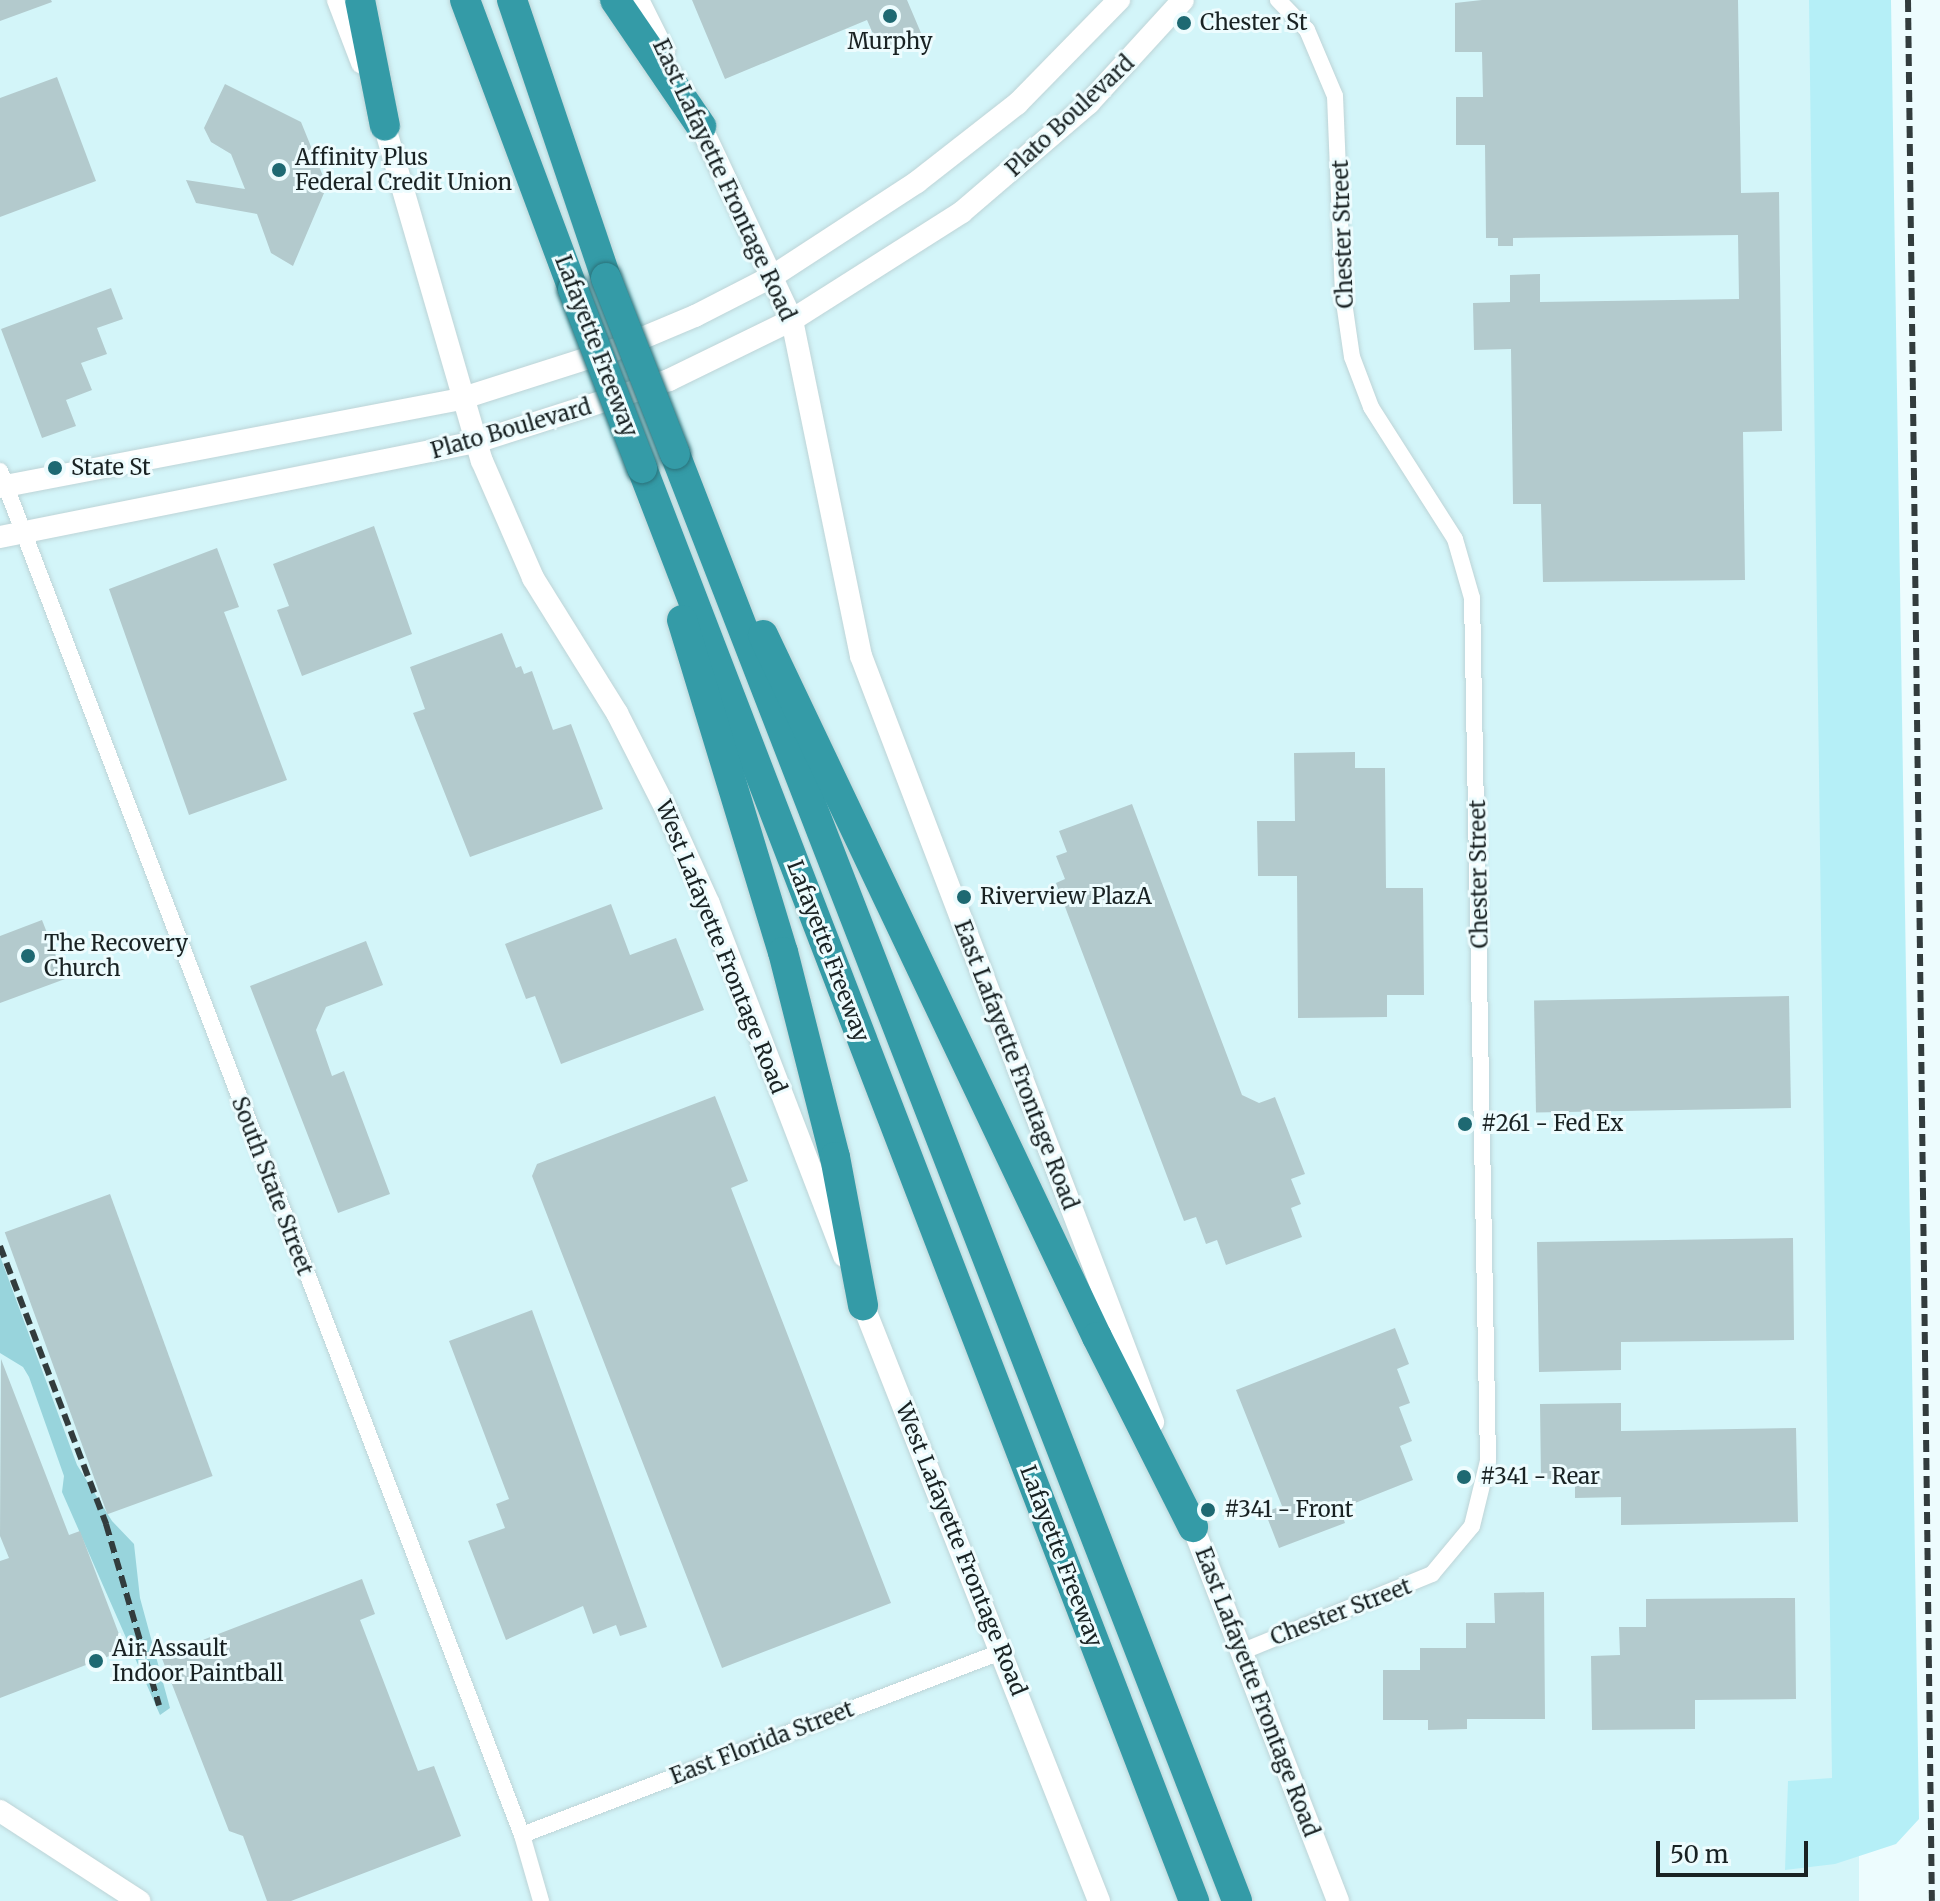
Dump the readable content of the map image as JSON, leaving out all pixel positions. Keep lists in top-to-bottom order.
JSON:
{
  "streets": {
    "highway": ["Lafayette Freeway"],
    "main road": ["Plato Boulevard", "East Lafayette Frontage Road", "West Lafayette Frontage Road"],
    "street": ["Chester Street", "South State Street", "East Florida Street"]
  },
  "crossings": [
    ["Plato Boulevard", "East Lafayette Frontage Road"],
    ["Plato Boulevard", "West Lafayette Frontage Road"],
    ["Plato Boulevard", "South State Street"],
    ["East Lafayette Frontage Road", "Chester Street"],
    ["West Lafayette Frontage Road", "East Florida Street"],
    ["South State Street", "East Florida Street"]
  ],
  "places": [
    "Murphy",
    "Chester St",
    "Affinity Plus Federal Credit Union",
    "State St",
    "Riverview PlazA",
    "The Recovery Church",
    "#261 - Fed Ex",
    "#341 - Rear",
    "#341 - Front",
    "Air Assault Indoor Paintball"
  ],
  "scale_bar": "50 m"
}
